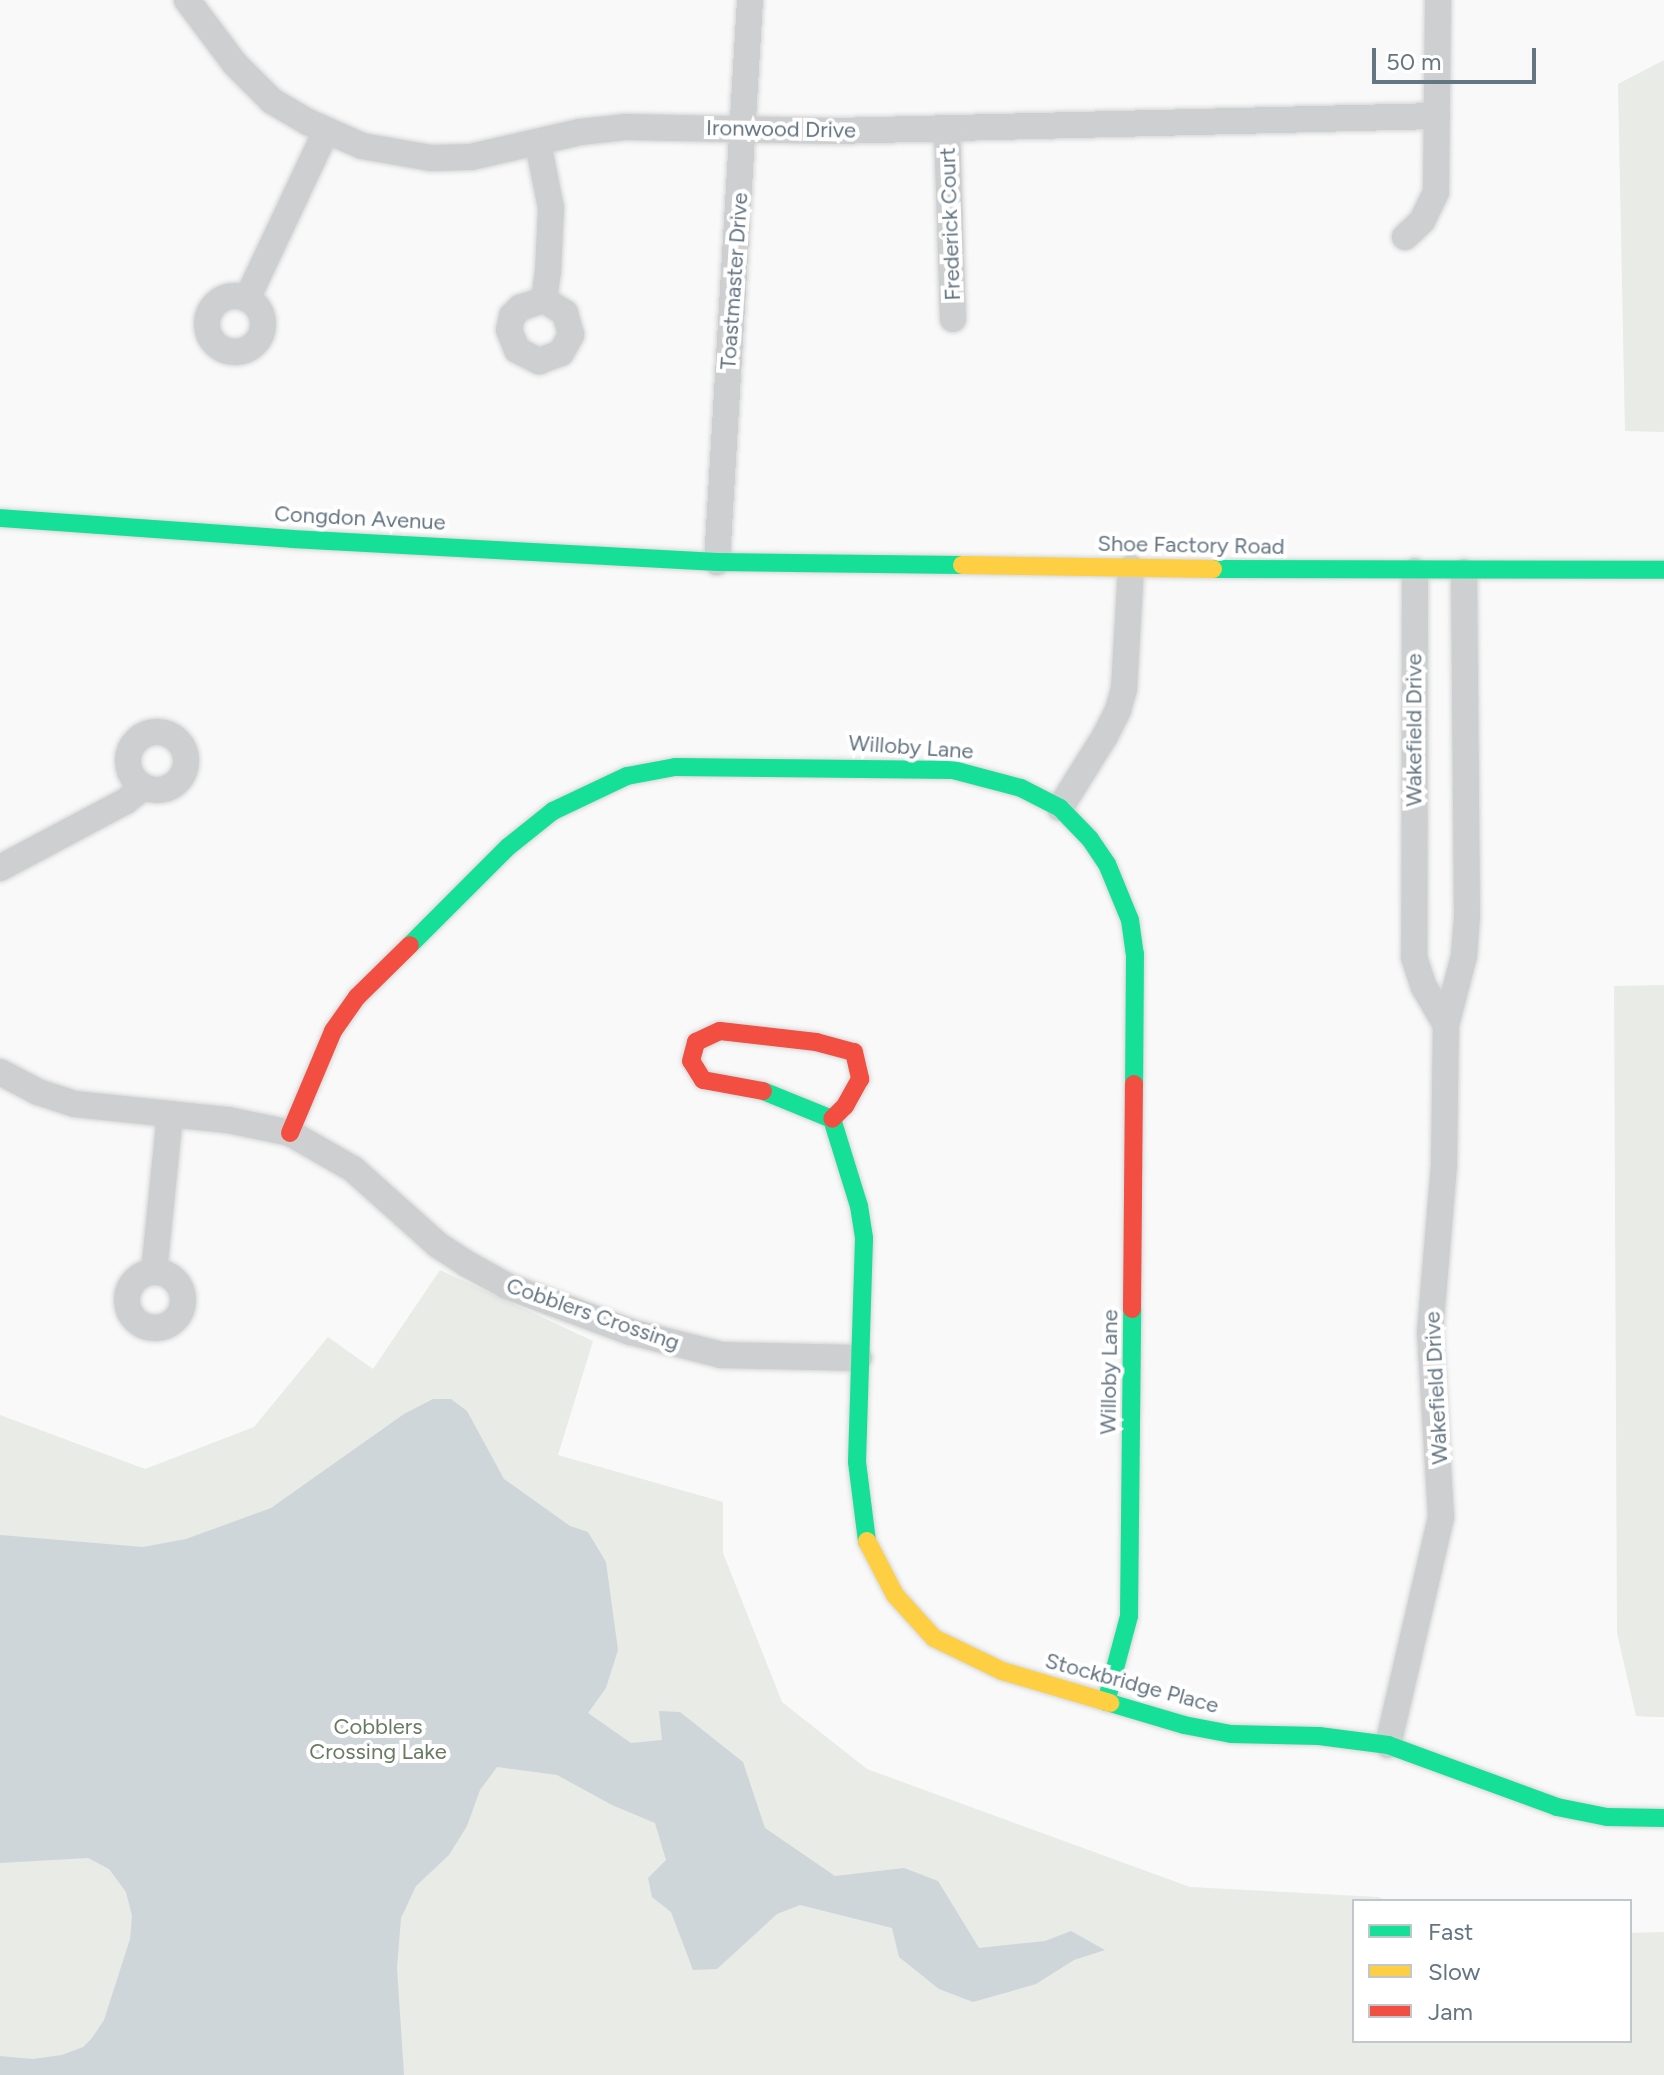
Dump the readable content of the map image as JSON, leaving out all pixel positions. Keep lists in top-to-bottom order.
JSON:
{
  "streets": {
    "street": [
      "Ironwood Drive",
      "Frederick Court",
      "Toastmaster Drive",
      "Congdon Avenue",
      "Shoe Factory Road",
      "Wakefield Drive",
      "Willoby Lane",
      "Cobblers Crossing",
      "Stockbridge Place"
    ]
  },
  "crossings": [
    ["Ironwood Drive", "Frederick Court"],
    ["Ironwood Drive", "Toastmaster Drive"],
    ["Toastmaster Drive", "Congdon Avenue"],
    ["Toastmaster Drive", "Shoe Factory Road"],
    ["Congdon Avenue", "Shoe Factory Road"],
    ["Shoe Factory Road", "Wakefield Drive"],
    ["Wakefield Drive", "Stockbridge Place"],
    ["Willoby Lane", "Cobblers Crossing"],
    ["Willoby Lane", "Stockbridge Place"],
    ["Cobblers Crossing", "Stockbridge Place"]
  ],
  "parks": ["Cobblers Crossing Lake"],
  "legend": ["Fast", "Slow", "Jam"],
  "scale_bar": "50 m"
}
